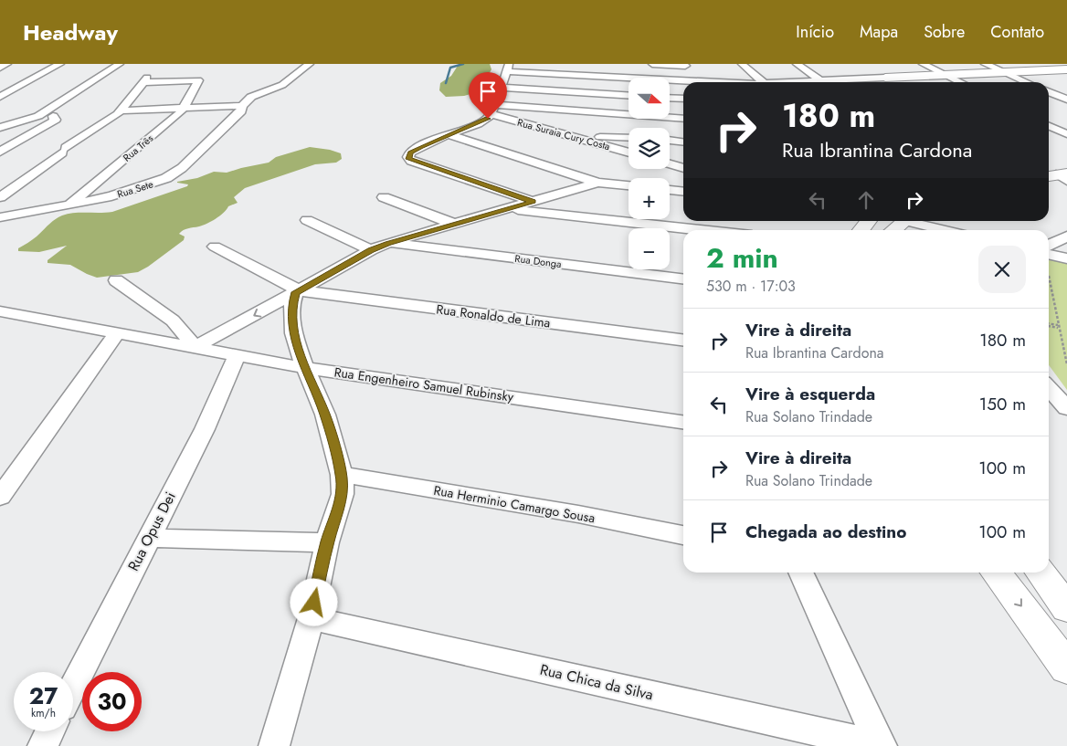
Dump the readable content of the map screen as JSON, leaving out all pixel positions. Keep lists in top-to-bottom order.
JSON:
{
  "streets": {
    "street": [
      "Rua Suraia Cury Costa",
      "Rua Três",
      "Rua Sete",
      "Rua Donga",
      "Rua Ronaldo de Lima",
      "Rua Engenheiro Samuel Rubinsky",
      "Rua Herminio Camargo Sousa",
      "Rua Opus Dei",
      "Rua Chica da Silva"
    ]
  },
  "crossings": [
    ["Rua Três", "Rua Sete"],
    ["Rua Engenheiro Samuel Rubinsky", "Rua Opus Dei"]
  ],
  "north": "right",
  "page": {
    "header": "Headway",
    "nav": [
      "Início",
      "Mapa",
      "Sobre",
      "Contato"
    ],
    "map_buttons": ["+", "−"],
    "turn": ["180 m", "Rua Ibrantina Cardona"],
    "heading": ["2 min", "530 m · 17:03"],
    "list": [
      {
        "name": "Vire à direita",
        "note": "Rua Ibrantina Cardona",
        "value": "180 m"
      },
      {
        "name": "Vire à esquerda",
        "note": "Rua Solano Trindade",
        "value": "150 m"
      },
      {
        "name": "Vire à direita",
        "note": "Rua Solano Trindade",
        "value": "100 m"
      },
      {
        "name": "Chegada ao destino",
        "value": "100 m"
      }
    ],
    "speed": "27 km/h",
    "limit": "30"
  }
}
